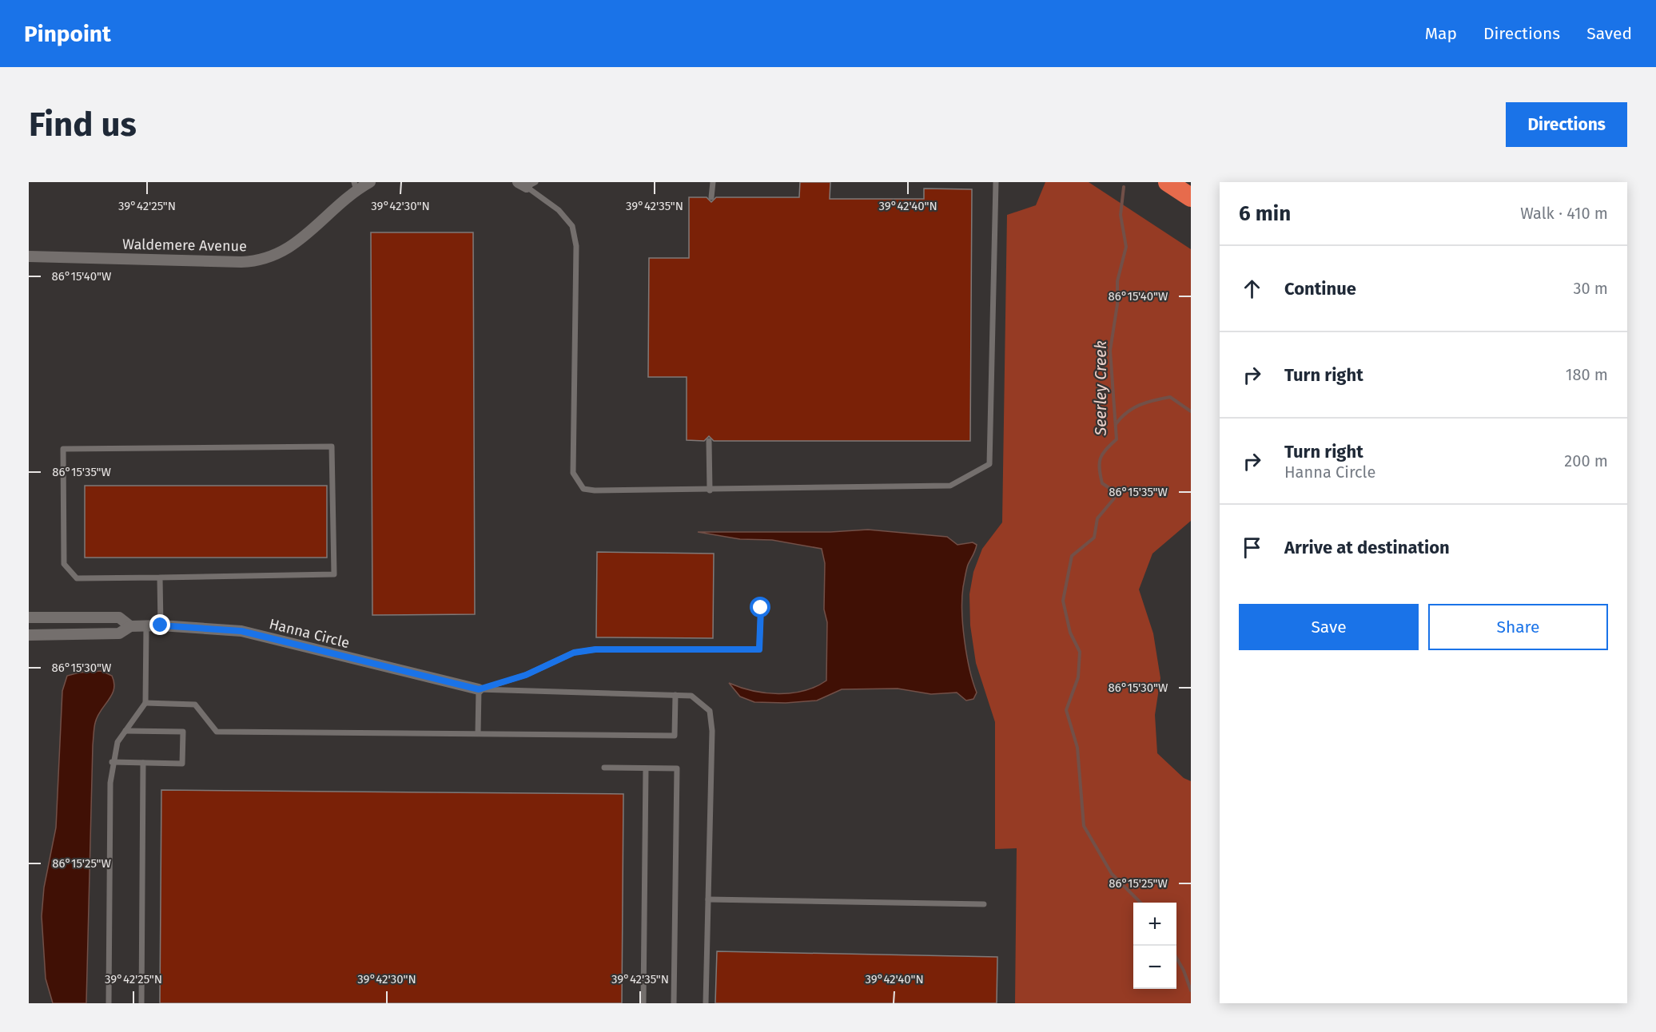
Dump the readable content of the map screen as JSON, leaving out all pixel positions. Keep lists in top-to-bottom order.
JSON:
{
  "streets": {
    "street": ["Waldemere Avenue", "Hanna Circle"]
  },
  "water": ["Seerley Creek"],
  "page": {
    "header": "Pinpoint",
    "nav": ["Map", "Directions", "Saved"],
    "buttons": [
      "Directions",
      ["Save", "Share"]
    ],
    "title": "Find us",
    "heading": ["6 min", "Walk · 410 m"],
    "list": [
      ["Continue", "30 m"],
      ["Turn right", "180 m"],
      ["Turn right", "Hanna Circle", "200 m"],
      "Arrive at destination"
    ],
    "map_buttons": ["+", "−"]
  },
  "coordinates": [
    "39°42'25\"N",
    "39°42'30\"N",
    "39°42'35\"N",
    "39°42'40\"N",
    "86°15'40\"W",
    "86°15'35\"W",
    "86°15'30\"W",
    "86°15'25\"W"
  ]
}
